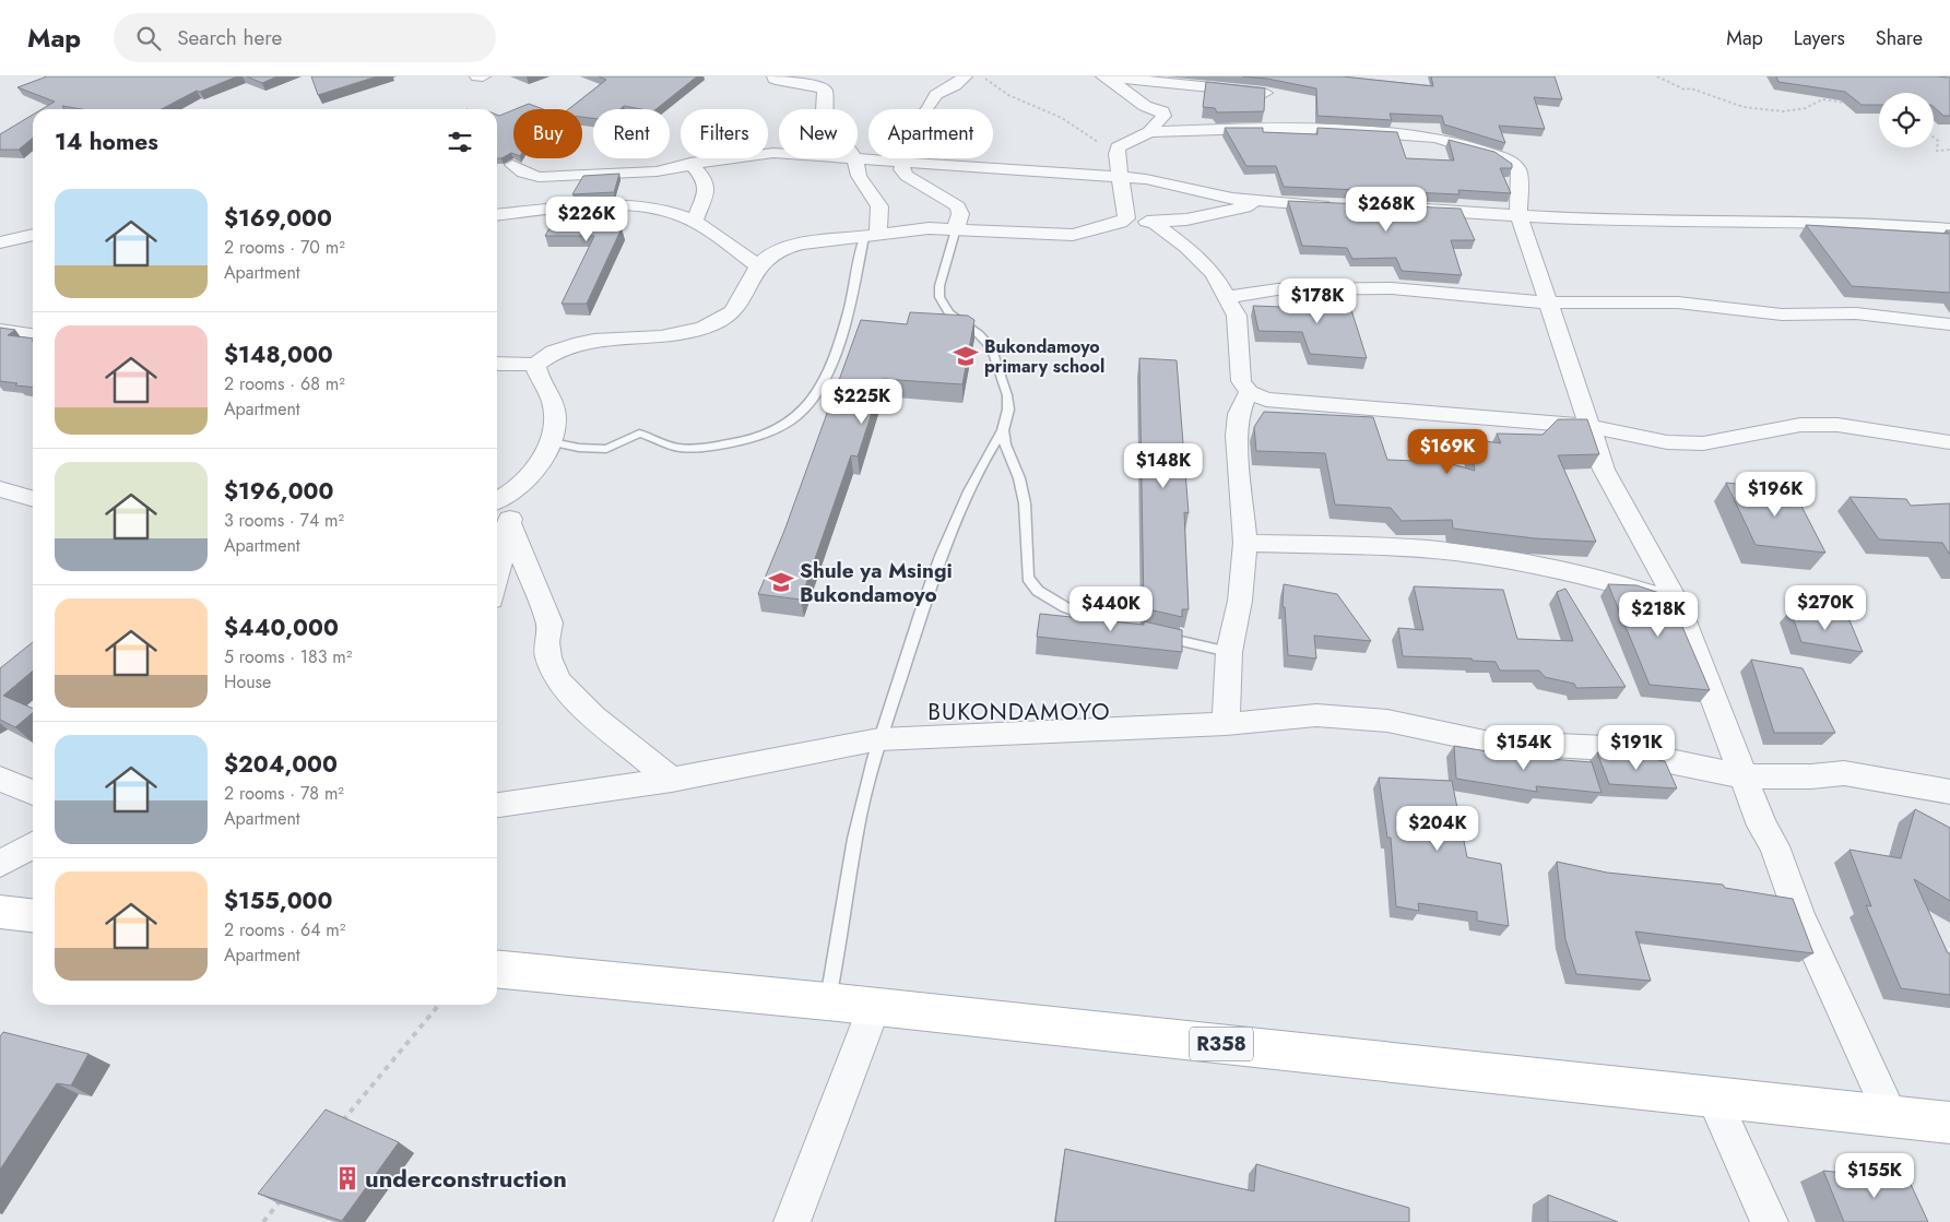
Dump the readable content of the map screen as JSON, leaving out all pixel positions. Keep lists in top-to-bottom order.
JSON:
{
  "streets": {
    "main road": ["R358"]
  },
  "districts": ["BUKONDAMOYO"],
  "places": {
    "school or university": ["Bukondamoyo primary school", "Shule ya Msingi Bukondamoyo"],
    "building": ["underconstruction"]
  },
  "page": {
    "header": "Map",
    "search": "Search here",
    "nav": ["Map", "Layers", "Share"],
    "chip": [
      "Buy",
      "Rent",
      "Filters",
      "New",
      "Apartment"
    ],
    "heading": "14 homes",
    "list": [
      {
        "name": "$169,000",
        "note": "2 rooms · 70 m² · Apartment"
      },
      {
        "name": "$148,000",
        "note": "2 rooms · 68 m² · Apartment"
      },
      {
        "name": "$196,000",
        "note": "3 rooms · 74 m² · Apartment"
      },
      {
        "name": "$440,000",
        "note": "5 rooms · 183 m² · House"
      },
      {
        "name": "$204,000",
        "note": "2 rooms · 78 m² · Apartment"
      },
      {
        "name": "$155,000",
        "note": "2 rooms · 64 m² · Apartment"
      }
    ],
    "price": [
      "$268K",
      "$226K",
      "$178K",
      "$225K",
      "$169K",
      "$148K",
      "$196K",
      "$270K",
      "$440K",
      "$218K",
      "$154K",
      "$191K",
      "$204K",
      "$155K"
    ]
  }
}
